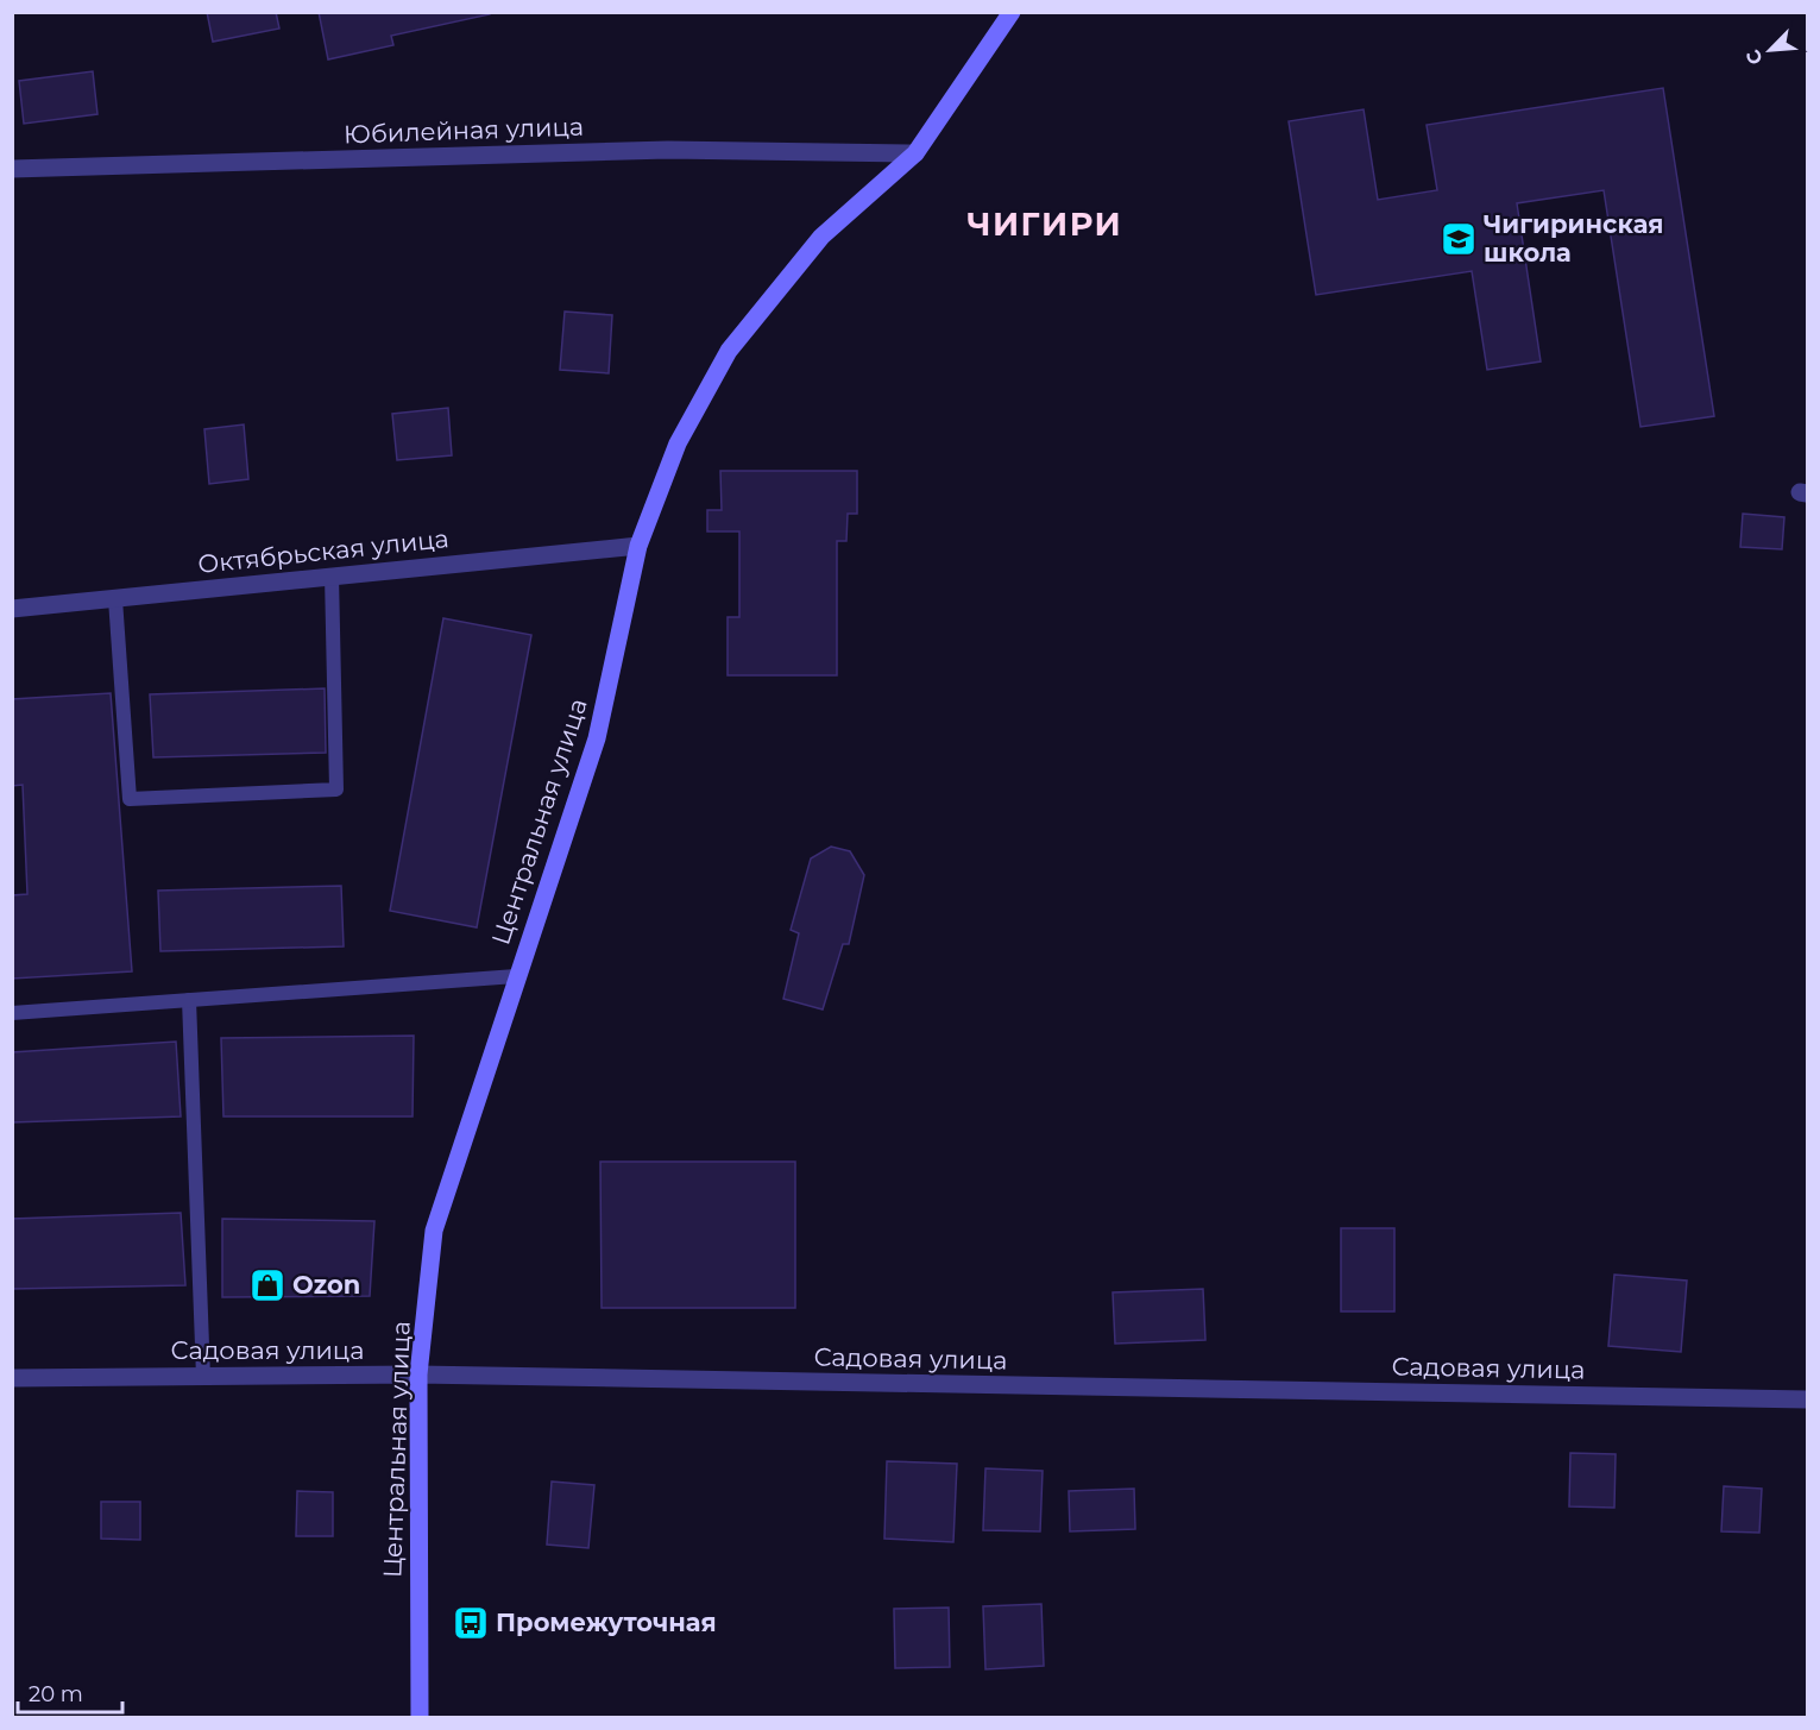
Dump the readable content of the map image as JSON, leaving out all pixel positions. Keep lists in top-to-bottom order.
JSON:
{
  "streets": {
    "street": [
      "Юбилейная улица",
      "Октябрьская улица",
      "Центральная улица",
      "Садовая улица"
    ]
  },
  "crossings": [
    ["Юбилейная улица", "Центральная улица"],
    ["Октябрьская улица", "Центральная улица"],
    ["Центральная улица", "Садовая улица"]
  ],
  "districts": ["ЧИГИРИ"],
  "places": {
    "school or university": ["Чигиринская школа"],
    "shop": ["Ozon"],
    "bus stop": ["Промежуточная"]
  },
  "scale_bar": "20 m",
  "north": "bottom left"
}
